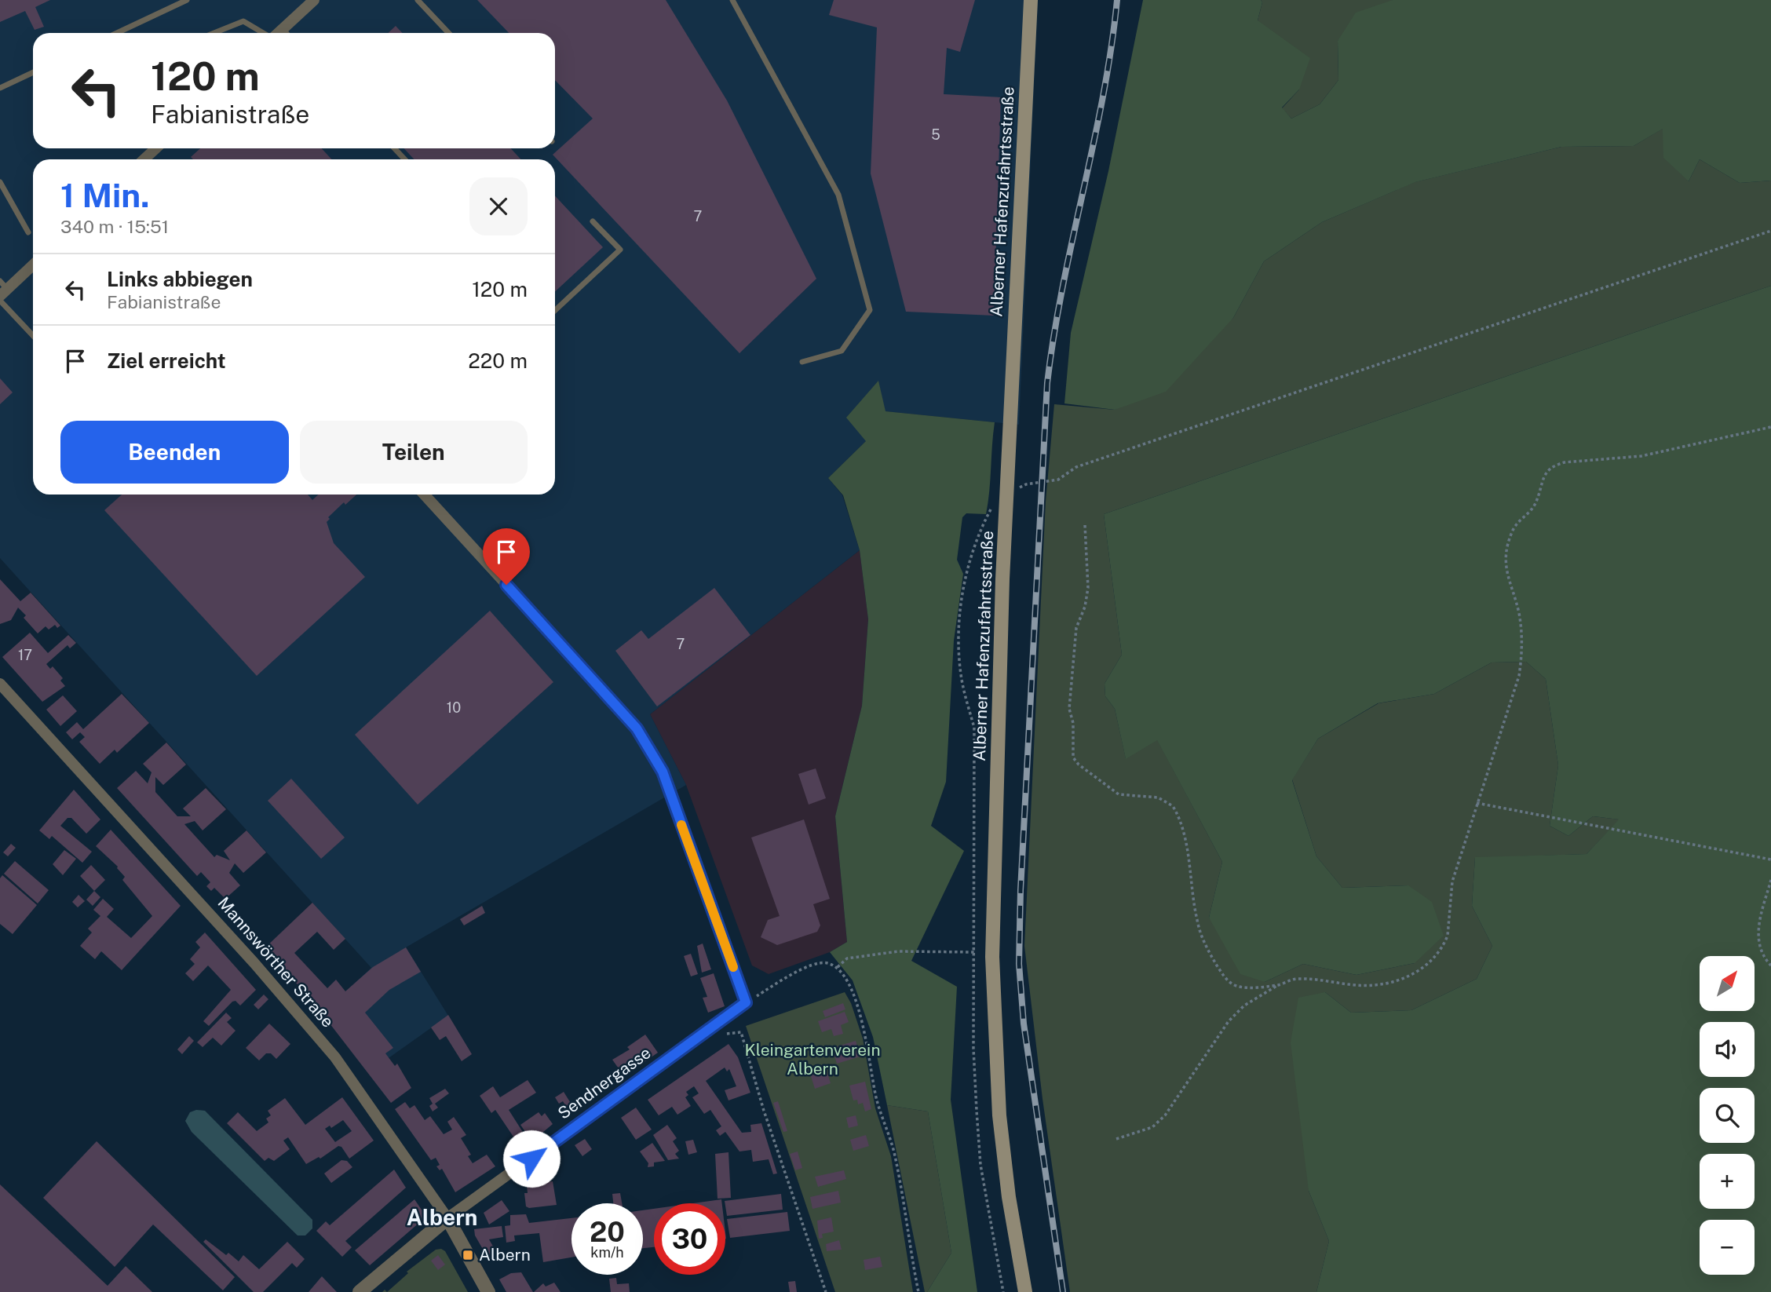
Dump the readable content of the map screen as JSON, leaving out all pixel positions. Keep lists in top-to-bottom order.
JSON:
{
  "streets": {
    "main road": ["Alberner Hafenzufahrtsstraße"],
    "street": ["Mannswörther Straße", "Sendnergasse"]
  },
  "crossings": [
    ["Mannswörther Straße", "Sendnergasse"]
  ],
  "districts": ["Albern"],
  "parks": ["Kleingartenverein Albern"],
  "places": {
    "transit": ["Albern"]
  },
  "house_numbers": [
    "5",
    "7",
    "7",
    "17",
    "10"
  ],
  "north": "top right",
  "page": {
    "turn": ["120 m", "Fabianistraße"],
    "heading": ["1 Min.", "340 m · 15:51"],
    "list": [
      {
        "name": "Links abbiegen",
        "note": "Fabianistraße",
        "value": "120 m"
      },
      {
        "name": "Ziel erreicht",
        "value": "220 m"
      }
    ],
    "buttons": ["Beenden", "Teilen"],
    "map_buttons": ["+", "−"],
    "speed": "20 km/h",
    "limit": "30"
  }
}
